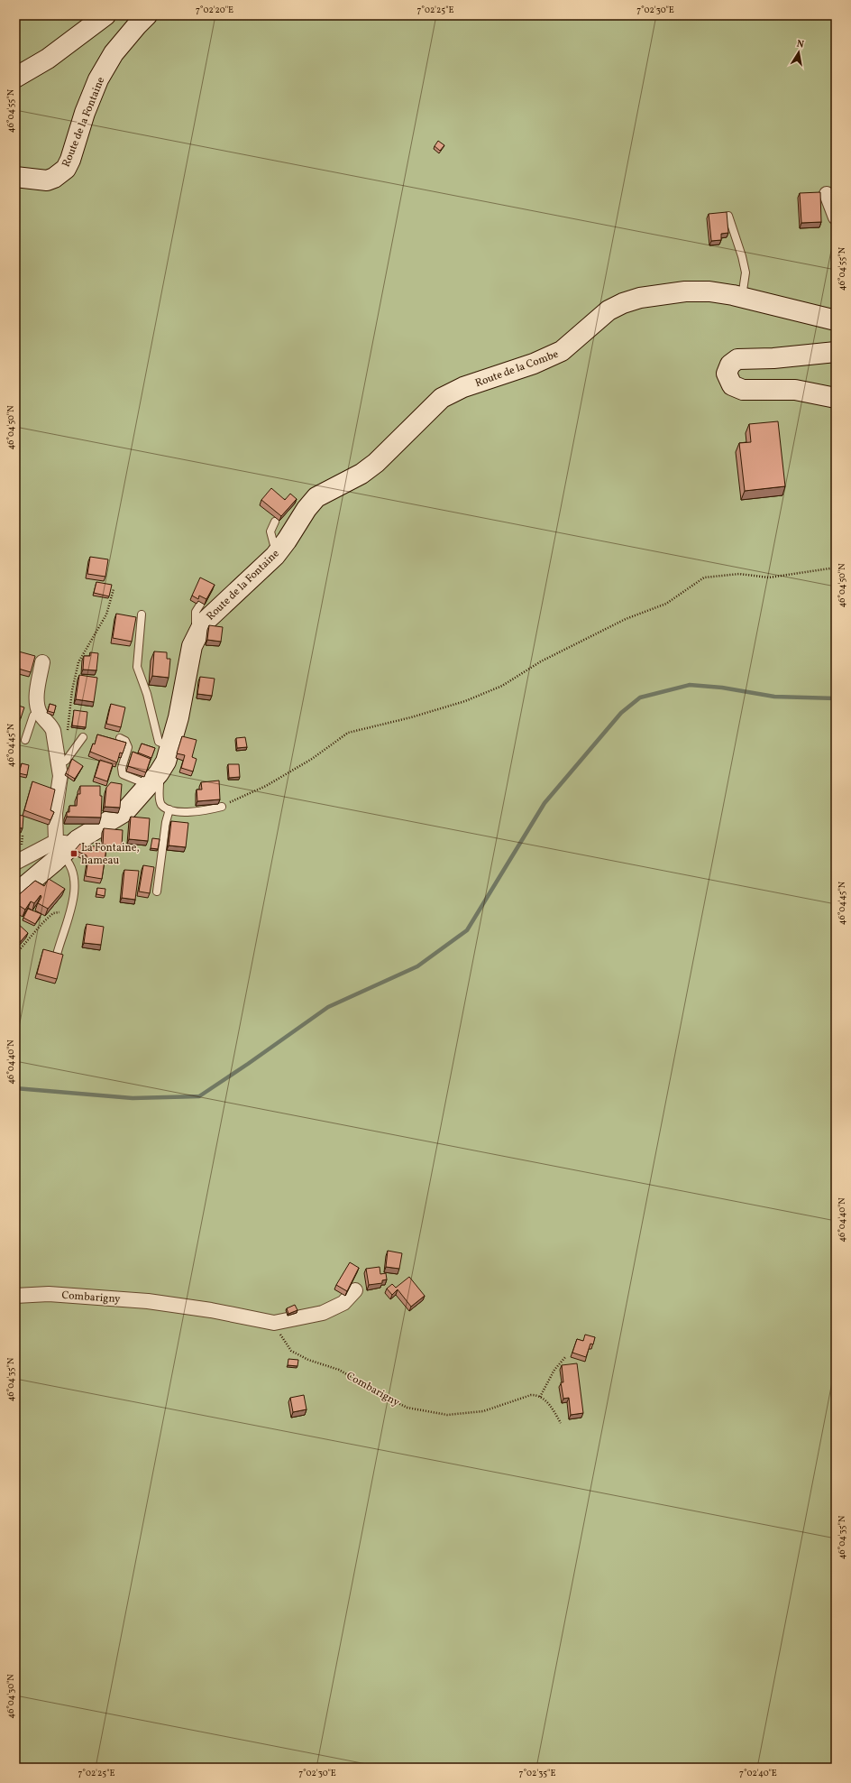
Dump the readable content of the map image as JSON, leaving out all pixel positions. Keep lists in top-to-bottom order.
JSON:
{
  "streets": {
    "street": ["Route de la Fontaine", "Route de la Combe", "Combarigny"]
  },
  "crossings": [
    ["Route de la Fontaine", "Route de la Combe"]
  ],
  "places": {
    "transit": ["La Fontaine, hameau"]
  },
  "north": "top",
  "coordinates": [
    "7°02'20\"E",
    "7°02'25\"E",
    "7°02'30\"E",
    "46°04'55\"N",
    "46°04'50\"N",
    "46°04'45\"N",
    "46°04'40\"N",
    "46°04'35\"N",
    "46°04'30\"N",
    "7°02'35\"E",
    "7°02'40\"E"
  ]
}
